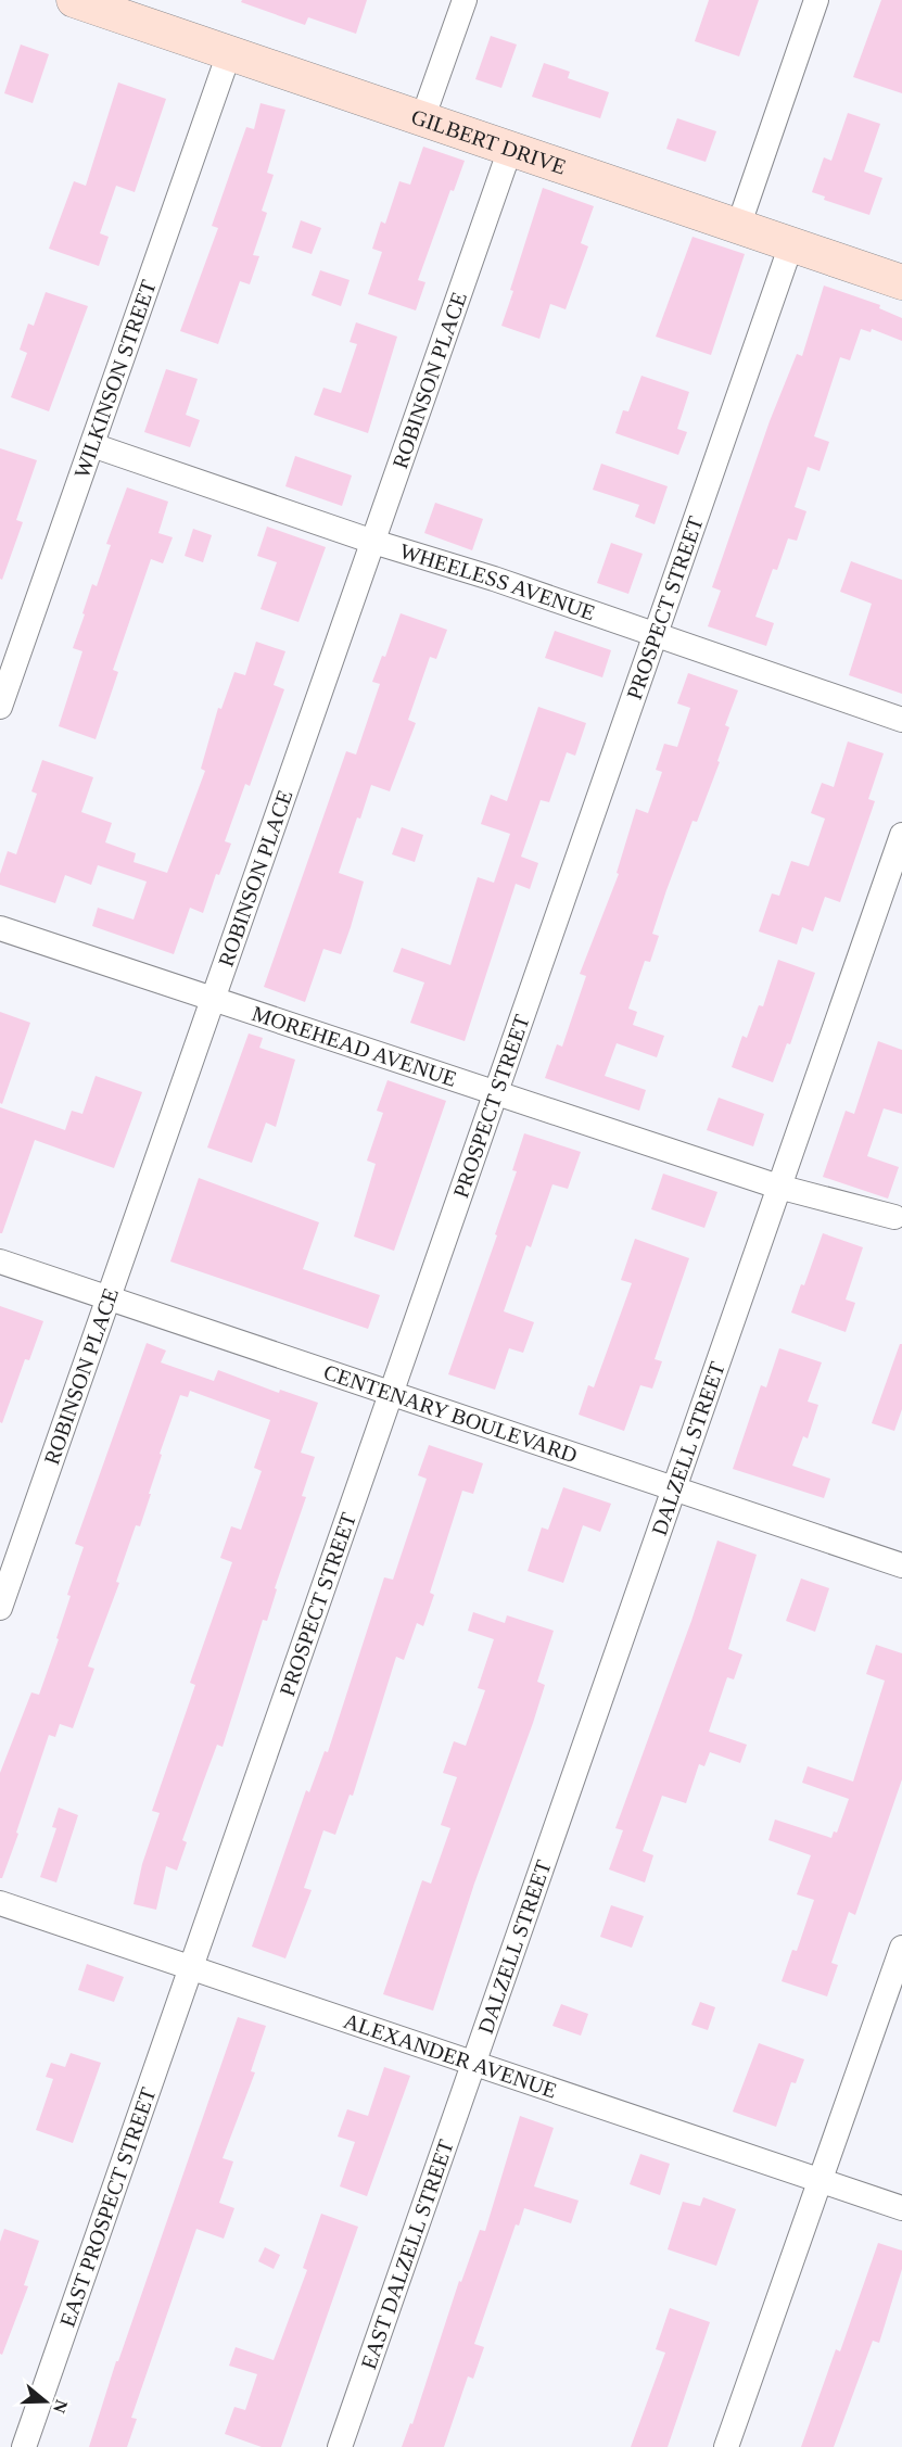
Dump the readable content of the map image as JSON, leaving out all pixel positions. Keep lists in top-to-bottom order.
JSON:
{
  "streets": {
    "street": [
      "GILBERT DRIVE",
      "WILKINSON STREET",
      "ROBINSON PLACE",
      "WHEELESS AVENUE",
      "PROSPECT STREET",
      "MOREHEAD AVENUE",
      "CENTENARY BOULEVARD",
      "DALZELL STREET",
      "ALEXANDER AVENUE",
      "EAST PROSPECT STREET",
      "EAST DALZELL STREET"
    ]
  },
  "crossings": [
    ["GILBERT DRIVE", "WILKINSON STREET"],
    ["GILBERT DRIVE", "ROBINSON PLACE"],
    ["GILBERT DRIVE", "PROSPECT STREET"],
    ["WILKINSON STREET", "WHEELESS AVENUE"],
    ["ROBINSON PLACE", "WHEELESS AVENUE"],
    ["ROBINSON PLACE", "MOREHEAD AVENUE"],
    ["ROBINSON PLACE", "CENTENARY BOULEVARD"],
    ["WHEELESS AVENUE", "PROSPECT STREET"],
    ["PROSPECT STREET", "MOREHEAD AVENUE"],
    ["PROSPECT STREET", "CENTENARY BOULEVARD"],
    ["PROSPECT STREET", "ALEXANDER AVENUE"],
    ["PROSPECT STREET", "EAST PROSPECT STREET"],
    ["MOREHEAD AVENUE", "DALZELL STREET"],
    ["CENTENARY BOULEVARD", "DALZELL STREET"],
    ["DALZELL STREET", "ALEXANDER AVENUE"],
    ["DALZELL STREET", "EAST DALZELL STREET"],
    ["ALEXANDER AVENUE", "EAST PROSPECT STREET"],
    ["ALEXANDER AVENUE", "EAST DALZELL STREET"]
  ],
  "north": "right"
}
